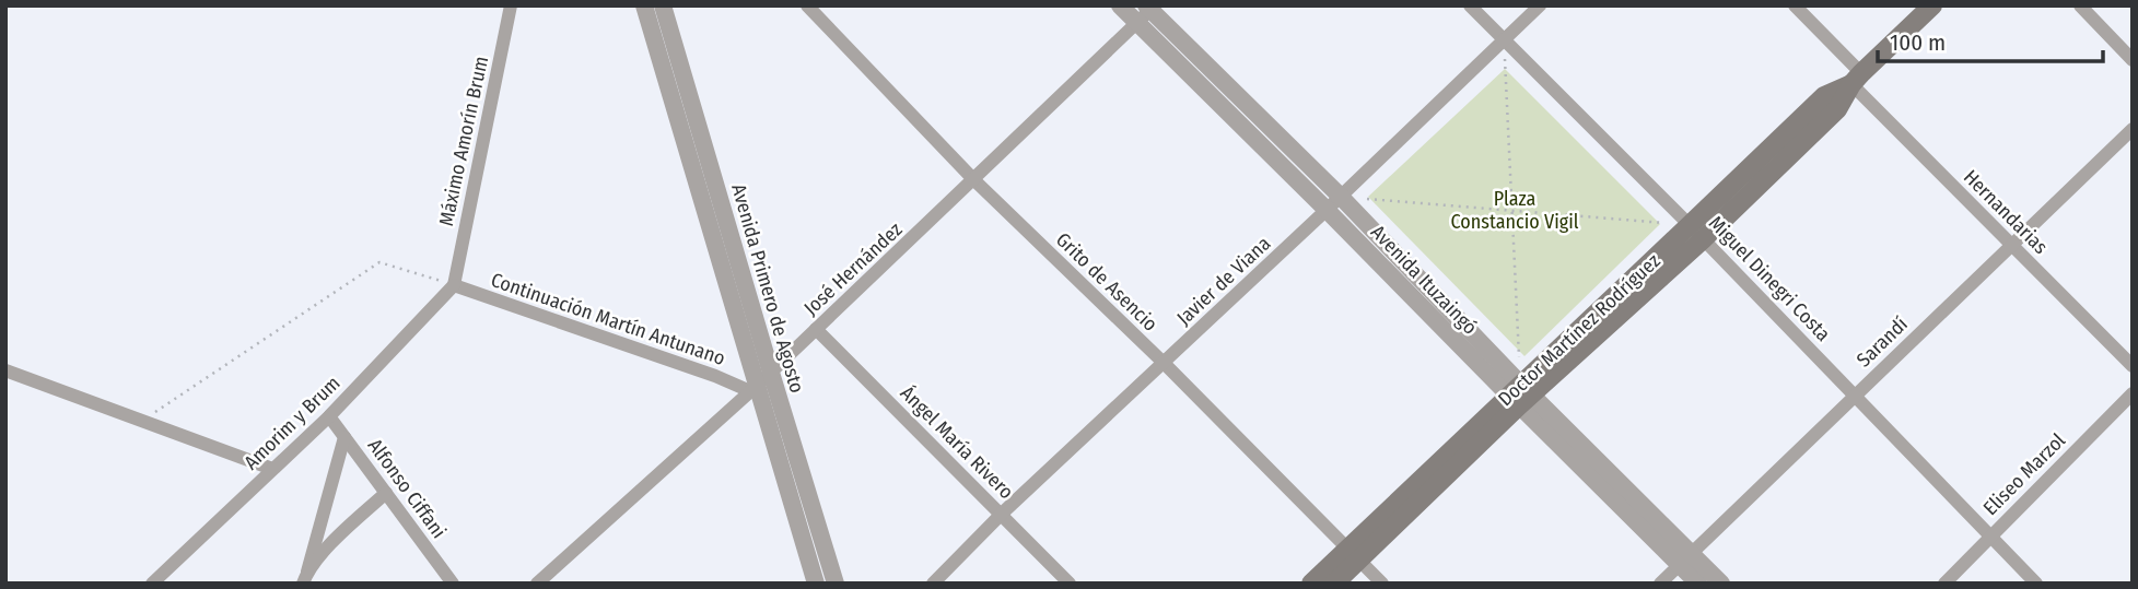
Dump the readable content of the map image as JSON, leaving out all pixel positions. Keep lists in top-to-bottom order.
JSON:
{
  "streets": {
    "main road": ["Doctor Martínez Rodríguez"],
    "street": [
      "Máximo Amorín Brum",
      "Hernandarias",
      "José Hernández",
      "Miguel Dinegri Costa",
      "Avenida Ituzaingó",
      "Javier de Viana",
      "Grito de Asencio",
      "Avenida Primero de Agosto",
      "Continuación Martín Antunano",
      "Sarandí",
      "Amorim y Brum",
      "Ángel María Rivero",
      "Eliseo Marzol",
      "Alfonso Ciffani"
    ]
  },
  "crossings": [
    ["Máximo Amorín Brum", "Continuación Martín Antunano"],
    ["Máximo Amorín Brum", "Amorim y Brum"],
    ["Hernandarias", "Doctor Martínez Rodríguez"],
    ["Hernandarias", "Sarandí"],
    ["José Hernández", "Avenida Ituzaingó"],
    ["José Hernández", "Grito de Asencio"],
    ["José Hernández", "Avenida Primero de Agosto"],
    ["José Hernández", "Continuación Martín Antunano"],
    ["José Hernández", "Ángel María Rivero"],
    ["Miguel Dinegri Costa", "Javier de Viana"],
    ["Miguel Dinegri Costa", "Doctor Martínez Rodríguez"],
    ["Miguel Dinegri Costa", "Sarandí"],
    ["Miguel Dinegri Costa", "Eliseo Marzol"],
    ["Avenida Ituzaingó", "Javier de Viana"],
    ["Avenida Ituzaingó", "Doctor Martínez Rodríguez"],
    ["Avenida Ituzaingó", "Sarandí"],
    ["Javier de Viana", "Grito de Asencio"],
    ["Javier de Viana", "Ángel María Rivero"],
    ["Grito de Asencio", "Doctor Martínez Rodríguez"],
    ["Avenida Primero de Agosto", "Continuación Martín Antunano"],
    ["Continuación Martín Antunano", "Amorim y Brum"],
    ["Amorim y Brum", "Alfonso Ciffani"]
  ],
  "parks": ["Plaza Constancio Vigil"],
  "scale_bar": "100 m"
}
